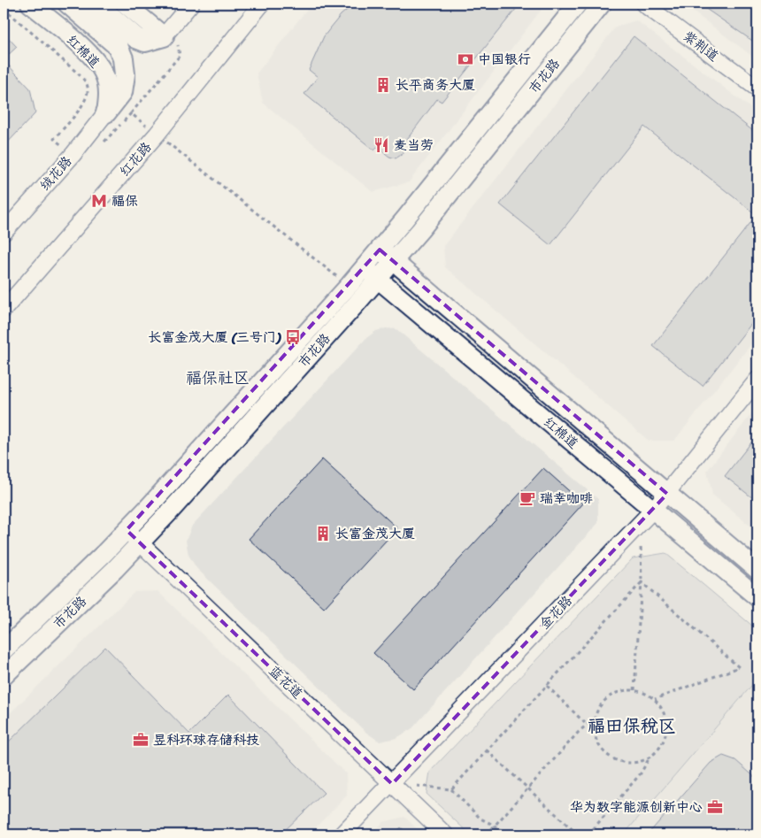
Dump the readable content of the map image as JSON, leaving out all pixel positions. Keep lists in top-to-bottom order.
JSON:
{
  "streets": {
    "main road": ["红棉道", "市花路"],
    "street": [
      "紫荆道",
      "红花路",
      "绒花路",
      "金花路",
      "蓝花道"
    ]
  },
  "crossings": [
    ["红棉道", "市花路"],
    ["红棉道", "绒花路"],
    ["红棉道", "金花路"],
    ["市花路", "蓝花道"],
    ["金花路", "蓝花道"]
  ],
  "districts": ["福保社区", "福田保税区"],
  "places": {
    "bank": ["中国银行"],
    "building": ["长平商务大厦", "长富金茂大厦"],
    "restaurant": ["麦当劳"],
    "metro station": ["福保"],
    "bus stop": ["长富金茂大厦 (三号门)"],
    "cafe": ["瑞幸咖啡"],
    "office": ["昱科环球存储科技", "华为数字能源创新中心"]
  }
}
